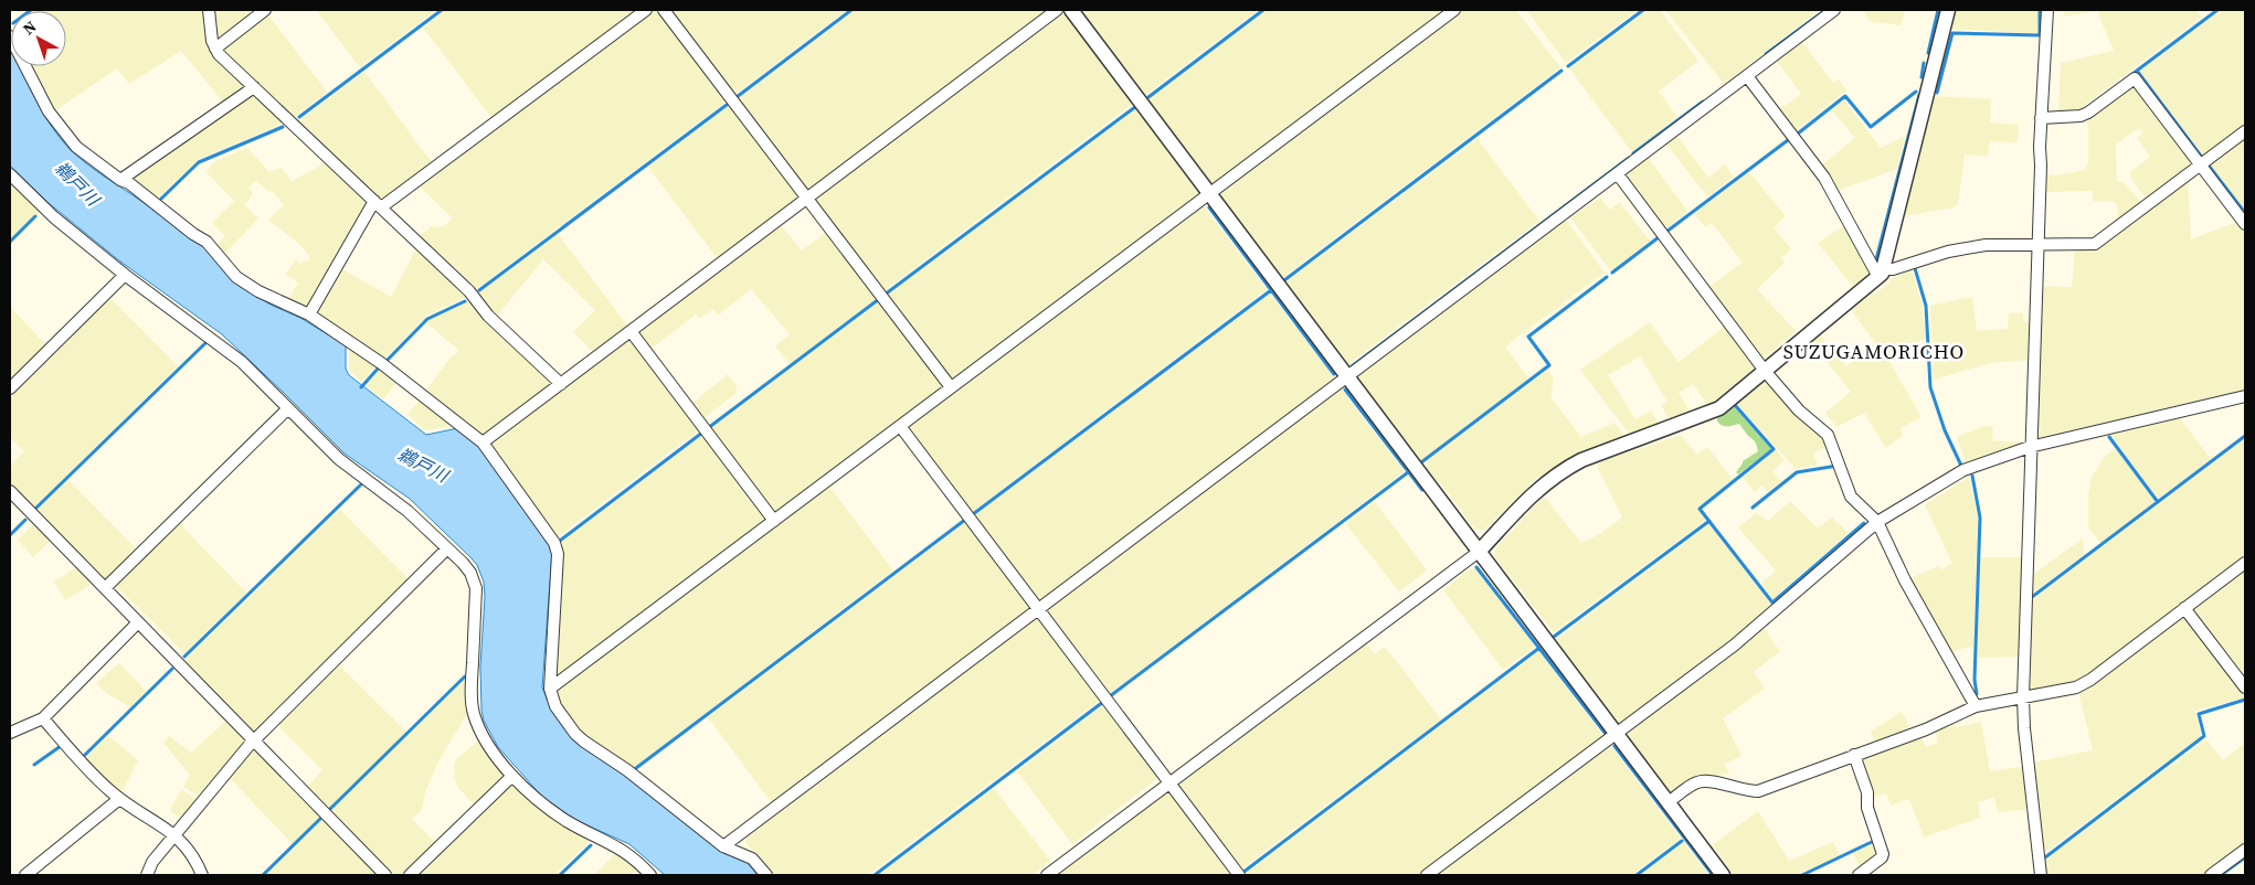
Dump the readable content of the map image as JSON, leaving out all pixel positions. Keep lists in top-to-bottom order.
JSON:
{
  "districts": ["SUZUGAMORICHO"],
  "water": ["鵜戸川"],
  "north": "top left"
}
